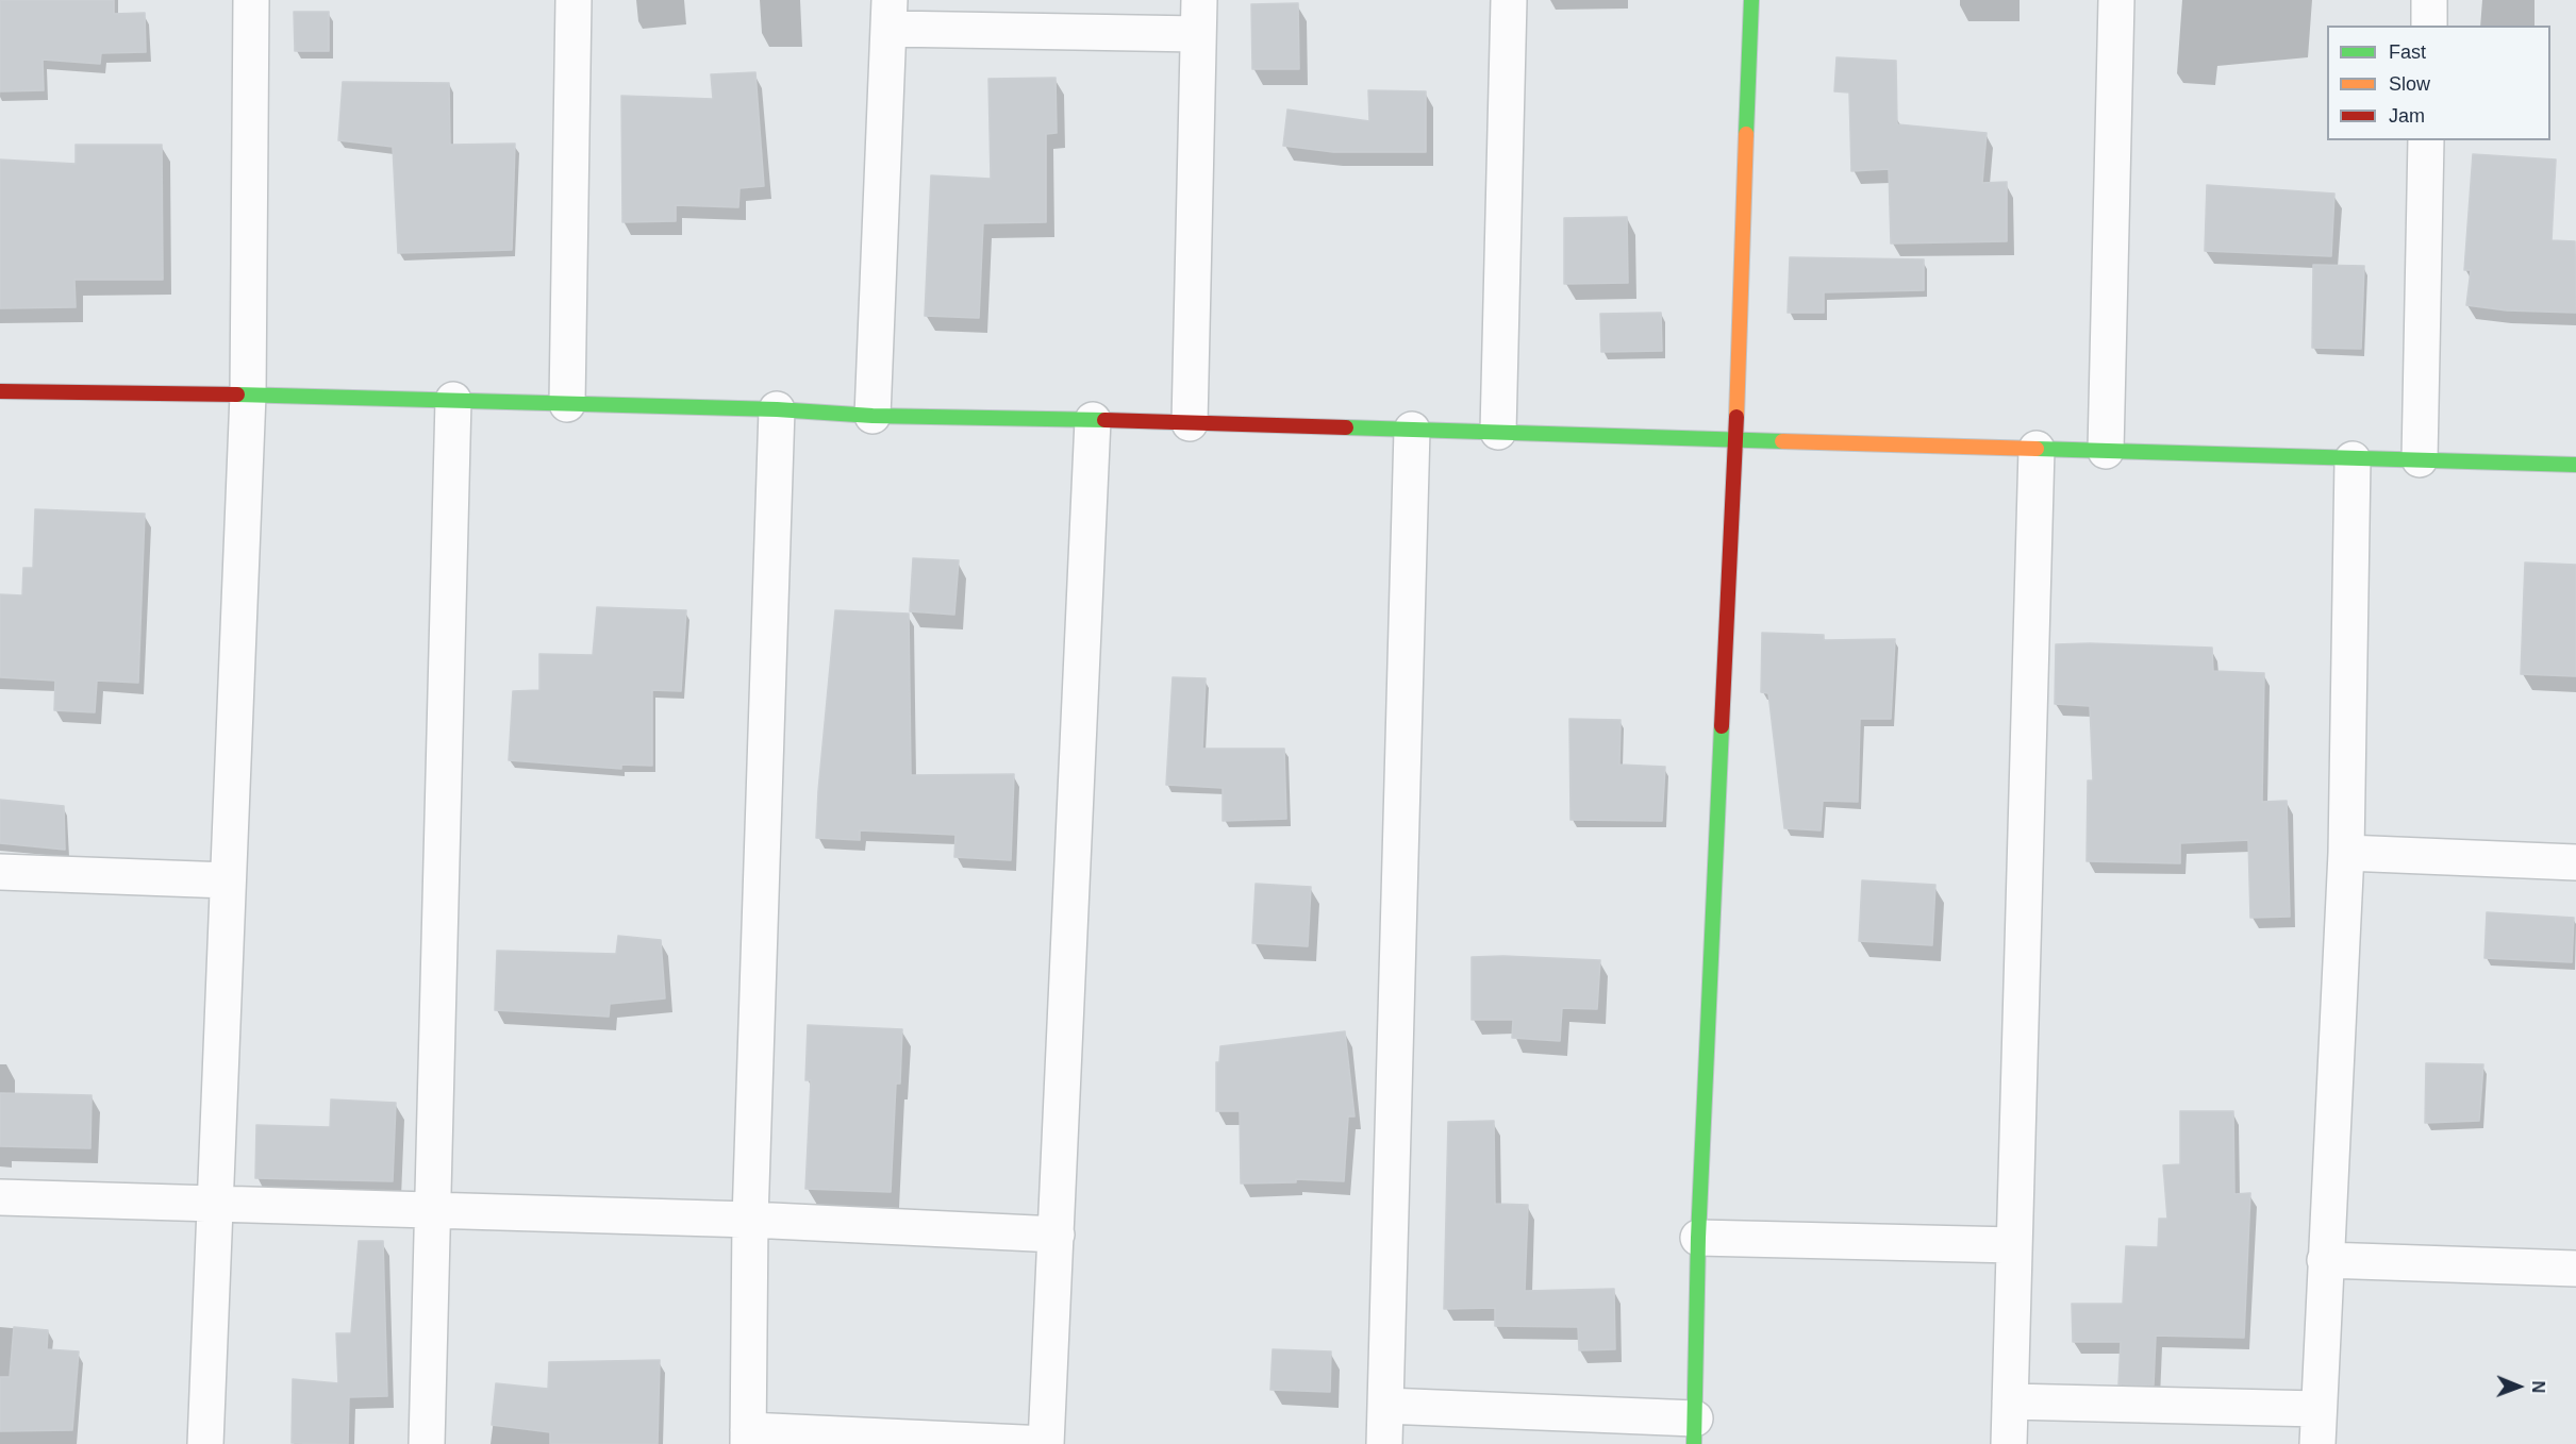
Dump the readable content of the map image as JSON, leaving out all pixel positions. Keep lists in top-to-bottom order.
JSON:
{
  "legend": ["Fast", "Slow", "Jam"],
  "north": "right"
}
